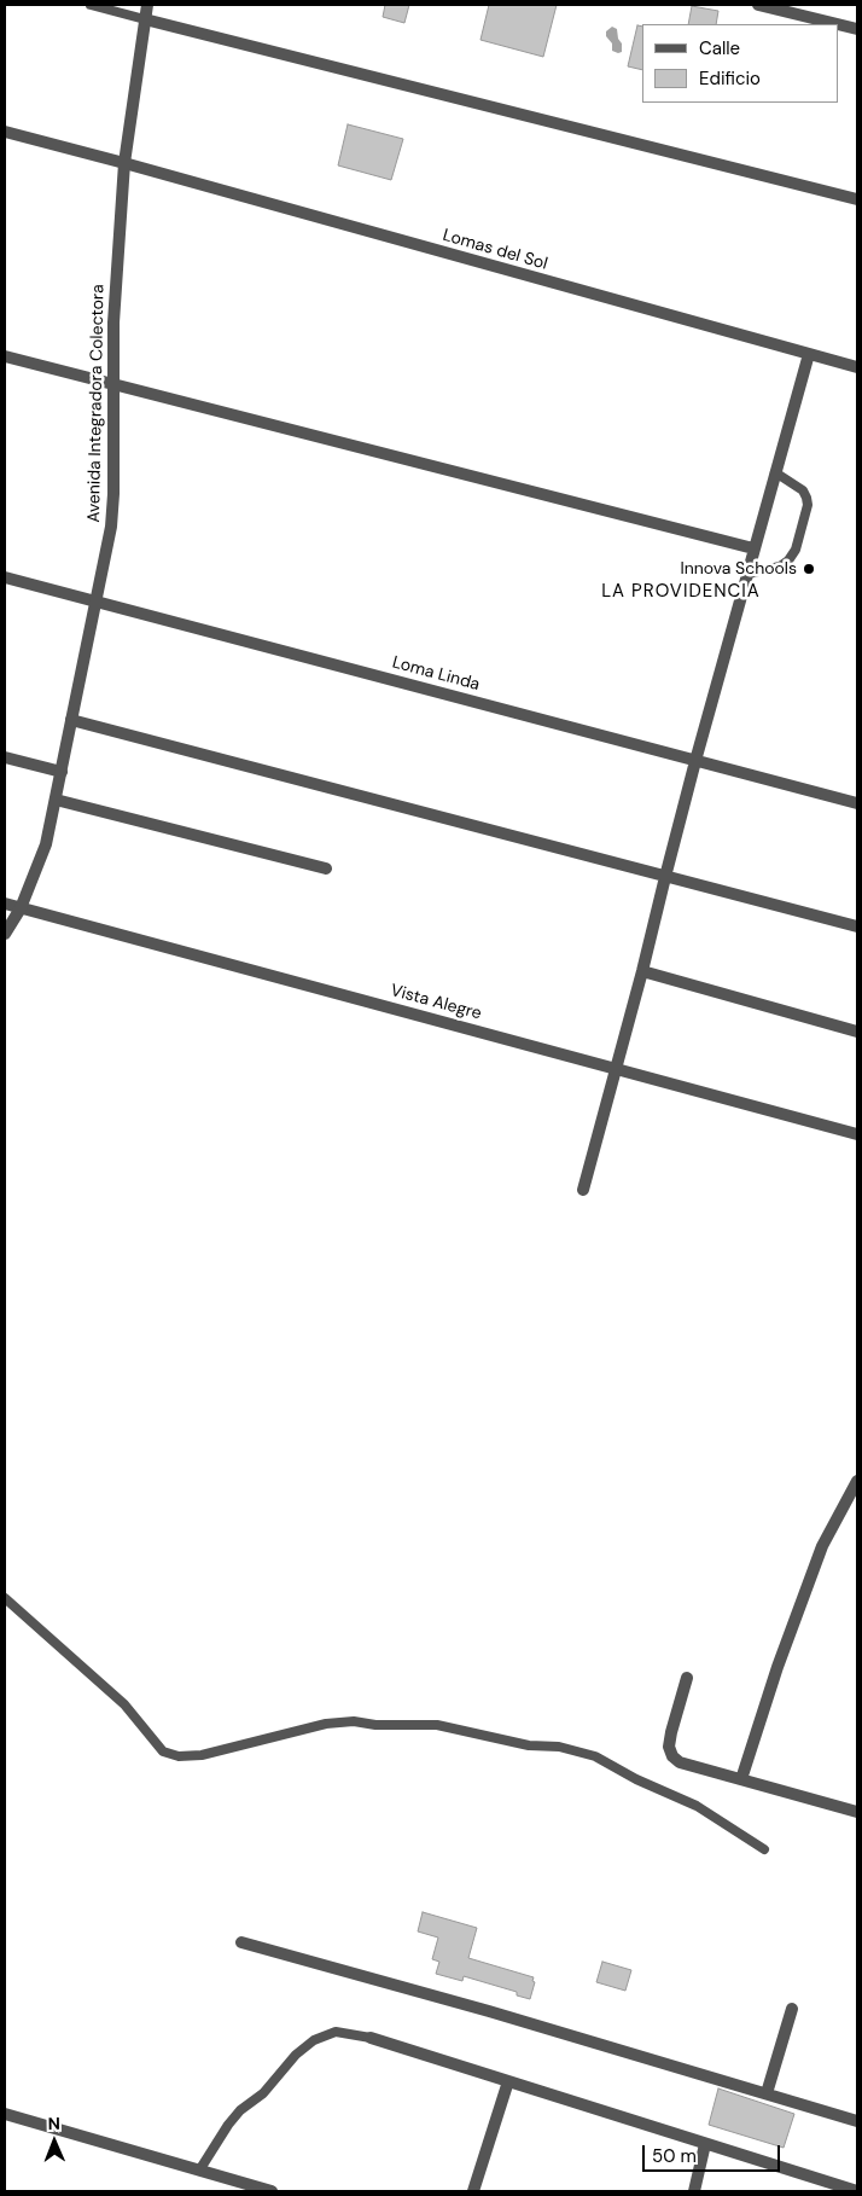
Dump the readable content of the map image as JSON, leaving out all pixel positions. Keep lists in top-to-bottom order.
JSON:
{
  "streets": {
    "street": [
      "Lomas del Sol",
      "Avenida Integradora Colectora",
      "Loma Linda",
      "Vista Alegre"
    ]
  },
  "crossings": [
    ["Lomas del Sol", "Avenida Integradora Colectora"],
    ["Avenida Integradora Colectora", "Loma Linda"],
    ["Avenida Integradora Colectora", "Vista Alegre"]
  ],
  "districts": ["LA PROVIDENCIA"],
  "places": ["Innova Schools"],
  "legend": ["Calle", "Edificio"],
  "scale_bar": "50 m",
  "north": "top"
}
